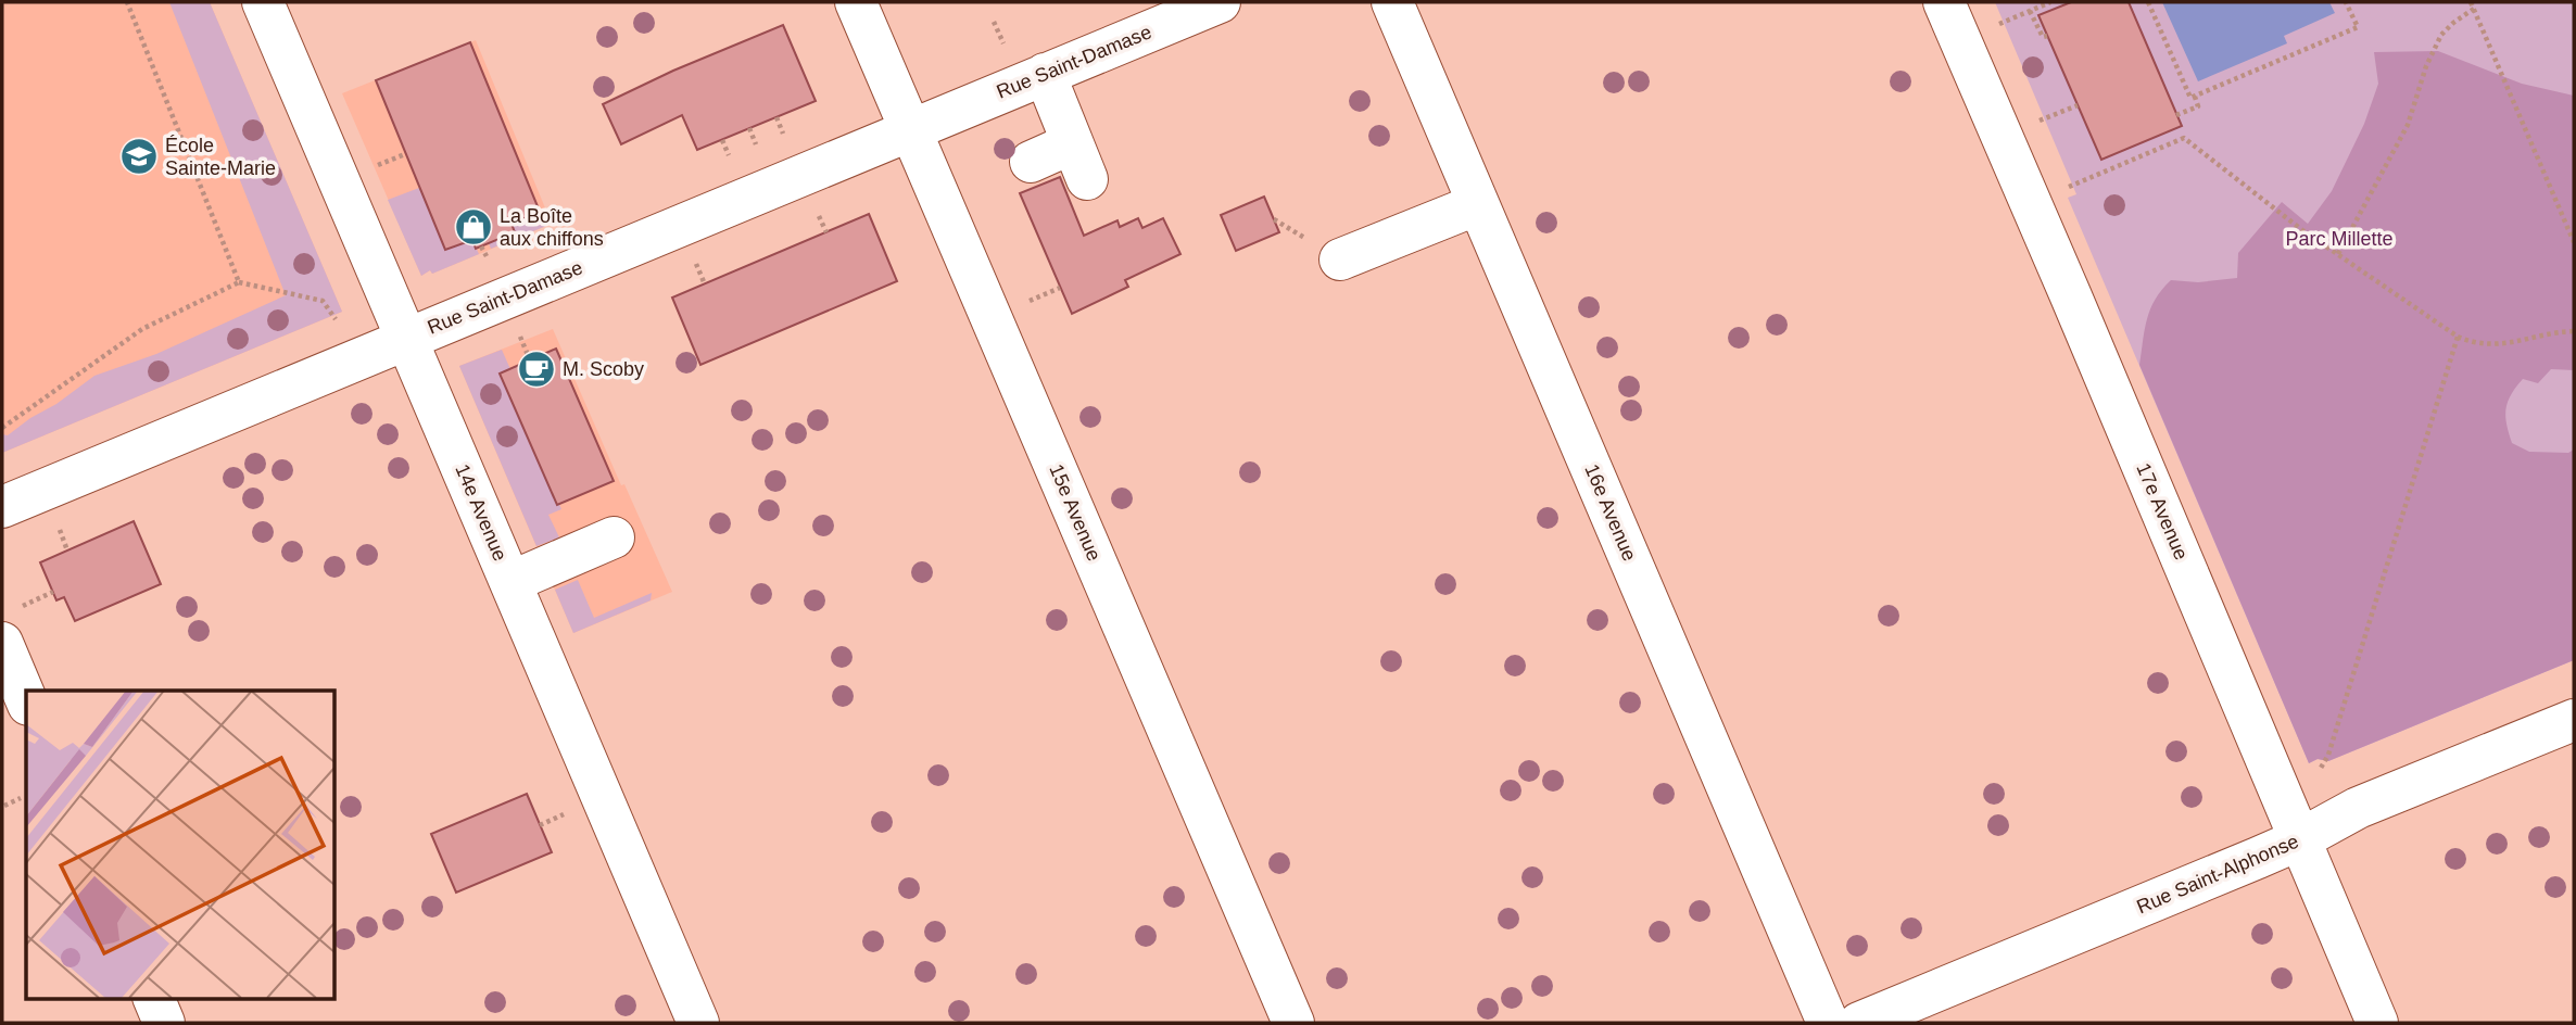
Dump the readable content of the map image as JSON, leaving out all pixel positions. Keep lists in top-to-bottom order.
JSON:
{
  "streets": {
    "street": [
      "Rue Saint-Damase",
      "17e Avenue",
      "14e Avenue",
      "15e Avenue",
      "16e Avenue",
      "Rue Saint-Alphonse"
    ]
  },
  "crossings": [
    ["Rue Saint-Damase", "14e Avenue"],
    ["Rue Saint-Damase", "15e Avenue"],
    ["17e Avenue", "Rue Saint-Alphonse"]
  ],
  "parks": ["Parc Millette"],
  "places": {
    "school or university": ["École Sainte-Marie"],
    "shop": ["La Boîte aux chiffons"],
    "cafe": ["M. Scoby"]
  }
}
